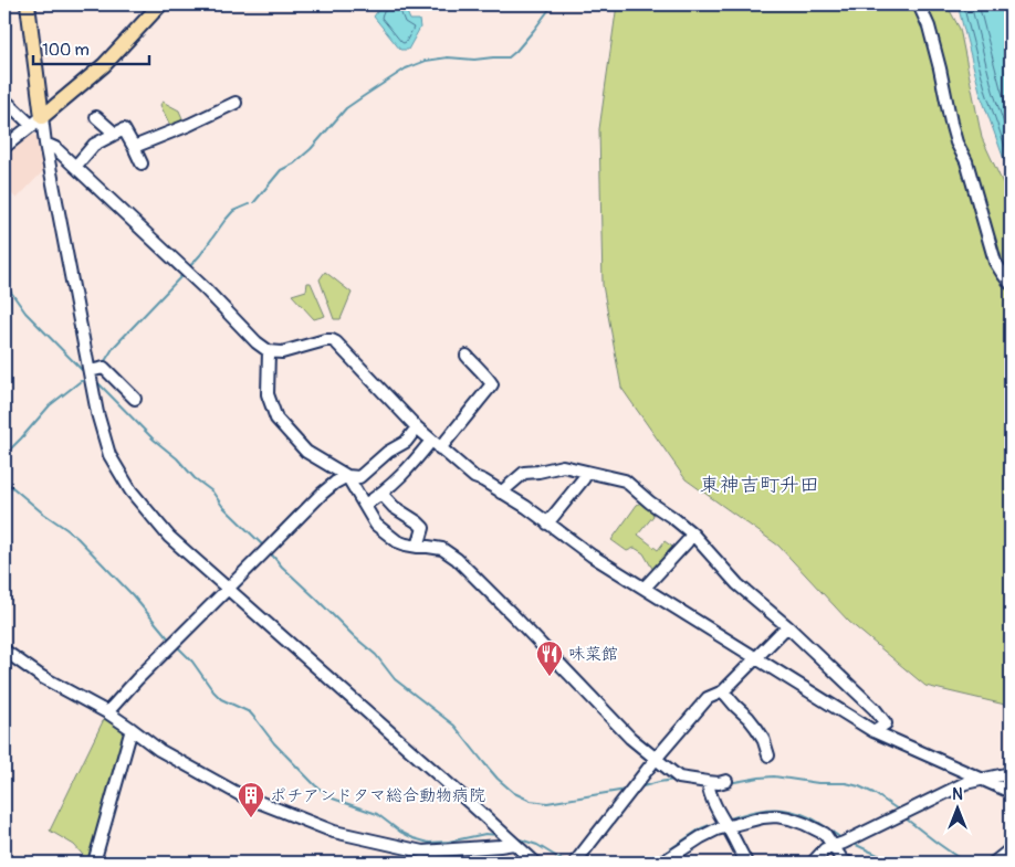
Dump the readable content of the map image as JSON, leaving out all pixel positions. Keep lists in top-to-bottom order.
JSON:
{
  "districts": ["東神吉町升田"],
  "places": {
    "restaurant": ["味菜館"],
    "building": ["ポチアンドタマ総合動物病院"]
  },
  "scale_bar": "100 m",
  "north": "top"
}
